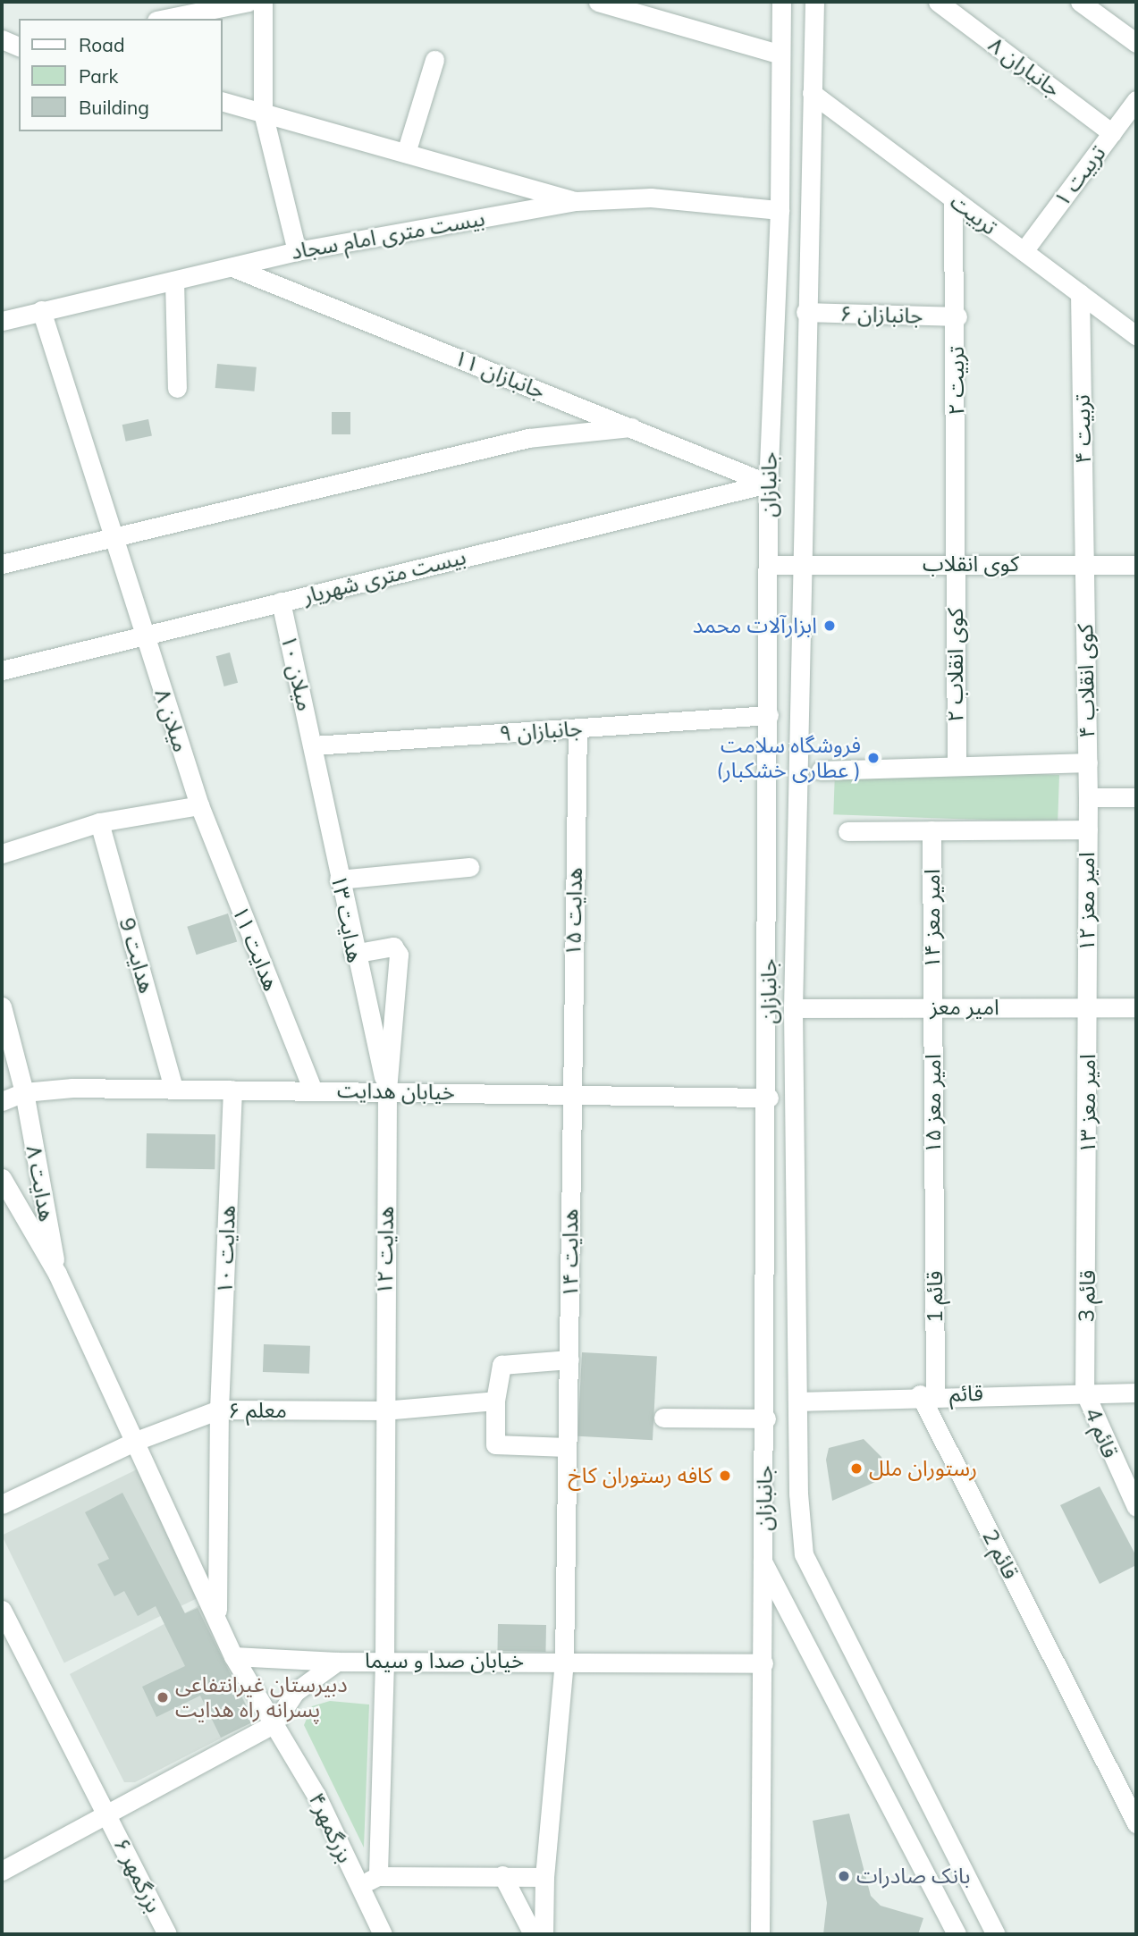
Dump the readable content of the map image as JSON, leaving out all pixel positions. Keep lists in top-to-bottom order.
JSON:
{
  "streets": {
    "street": [
      "جانباران ۸",
      "تربیت ۱",
      "تربیت",
      "بیست متری امام سجاد",
      "جانبازان ۶",
      "جانبازان ۱۱",
      "تربیت ۲",
      "تربیت ۴",
      "جانبازان",
      "کوی انقلاب",
      "بیست متری شهریار",
      "کوی انقلاب ۲",
      "میلان ۱۰",
      "کوی انقلاب ۴",
      "میلان ۸",
      "جانبازان ۹",
      "امیر معز ۱۲",
      "هدایت ۱۵",
      "هدایت ۱۳",
      "امیر معز ۱۴",
      "هدایت ۱۱",
      "هدایت 9",
      "امیر معز",
      "خیابان هدایت",
      "امیر معز ۱۵",
      "امیر معز ۱۳",
      "هدایت ۸",
      "هدایت ۱۰",
      "هدایت ۱۲",
      "هدایت ۱۴",
      "قائم 3",
      "قائم 1",
      "قائم",
      "معلم ۶",
      "قائم 4",
      "قائم 2",
      "خیابان صدا و سیما",
      "بزرگمهر۴",
      "بزرگمهر ۶"
    ]
  },
  "crossings": [
    ["جانباران ۸", "تربیت ۱"],
    ["تربیت ۱", "تربیت"],
    ["تربیت", "تربیت ۲"],
    ["تربیت", "تربیت ۴"],
    ["تربیت", "جانبازان"],
    ["بیست متری امام سجاد", "جانبازان ۱۱"],
    ["بیست متری امام سجاد", "جانبازان"],
    ["بیست متری امام سجاد", "میلان ۸"],
    ["جانبازان ۶", "تربیت ۲"],
    ["جانبازان ۶", "جانبازان"],
    ["جانبازان ۱۱", "جانبازان"],
    ["جانبازان ۱۱", "بیست متری شهریار"],
    ["تربیت ۲", "کوی انقلاب"],
    ["تربیت ۲", "کوی انقلاب ۲"],
    ["تربیت ۴", "کوی انقلاب"],
    ["تربیت ۴", "کوی انقلاب ۴"],
    ["جانبازان", "کوی انقلاب"],
    ["جانبازان", "بیست متری شهریار"],
    ["جانبازان", "جانبازان ۹"],
    ["جانبازان", "امیر معز"],
    ["جانبازان", "خیابان هدایت"],
    ["جانبازان", "قائم"],
    ["کوی انقلاب", "کوی انقلاب ۲"],
    ["کوی انقلاب", "کوی انقلاب ۴"],
    ["بیست متری شهریار", "میلان ۱۰"],
    ["بیست متری شهریار", "میلان ۸"],
    ["میلان ۱۰", "جانبازان ۹"],
    ["میلان ۱۰", "هدایت ۱۳"],
    ["کوی انقلاب ۴", "امیر معز ۱۲"],
    ["میلان ۸", "هدایت ۱۱"],
    ["جانبازان ۹", "هدایت ۱۵"],
    ["جانبازان ۹", "هدایت ۱۳"],
    ["امیر معز ۱۲", "امیر معز"],
    ["امیر معز ۱۲", "امیر معز ۱۳"],
    ["هدایت ۱۵", "خیابان هدایت"],
    ["هدایت ۱۵", "هدایت ۱۴"],
    ["هدایت ۱۳", "خیابان هدایت"],
    ["هدایت ۱۳", "هدایت ۱۲"],
    ["امیر معز ۱۴", "امیر معز"],
    ["امیر معز ۱۴", "امیر معز ۱۵"],
    ["هدایت ۱۱", "خیابان هدایت"],
    ["هدایت 9", "خیابان هدایت"],
    ["امیر معز", "امیر معز ۱۵"],
    ["امیر معز", "امیر معز ۱۳"],
    ["خیابان هدایت", "هدایت ۸"],
    ["خیابان هدایت", "هدایت ۱۰"],
    ["خیابان هدایت", "هدایت ۱۲"],
    ["خیابان هدایت", "هدایت ۱۴"],
    ["امیر معز ۱۵", "قائم 1"],
    ["امیر معز ۱۳", "قائم 3"],
    ["هدایت ۸", "بزرگمهر۴"],
    ["هدایت ۱۰", "معلم ۶"],
    ["هدایت ۱۰", "بزرگمهر۴"],
    ["هدایت ۱۲", "معلم ۶"],
    ["هدایت ۱۲", "خیابان صدا و سیما"],
    ["هدایت ۱۴", "خیابان صدا و سیما"],
    ["قائم 3", "قائم"],
    ["قائم 3", "قائم 4"],
    ["قائم 1", "قائم"],
    ["قائم 1", "قائم 2"],
    ["قائم", "قائم 4"],
    ["قائم", "قائم 2"],
    ["معلم ۶", "بزرگمهر۴"],
    ["خیابان صدا و سیما", "بزرگمهر۴"],
    ["خیابان صدا و سیما", "بزرگمهر ۶"]
  ],
  "places": [
    "ابزارآلات محمد",
    "فروشگاه سلامت (عطاری خشکبار )",
    "رستوران ملل",
    "کافه رستوران کاخ",
    "دبیرستان غیرانتفاعی پسرانه راه هدایت",
    "بانک صادرات"
  ],
  "legend": ["Road", "Park", "Building"]
}
